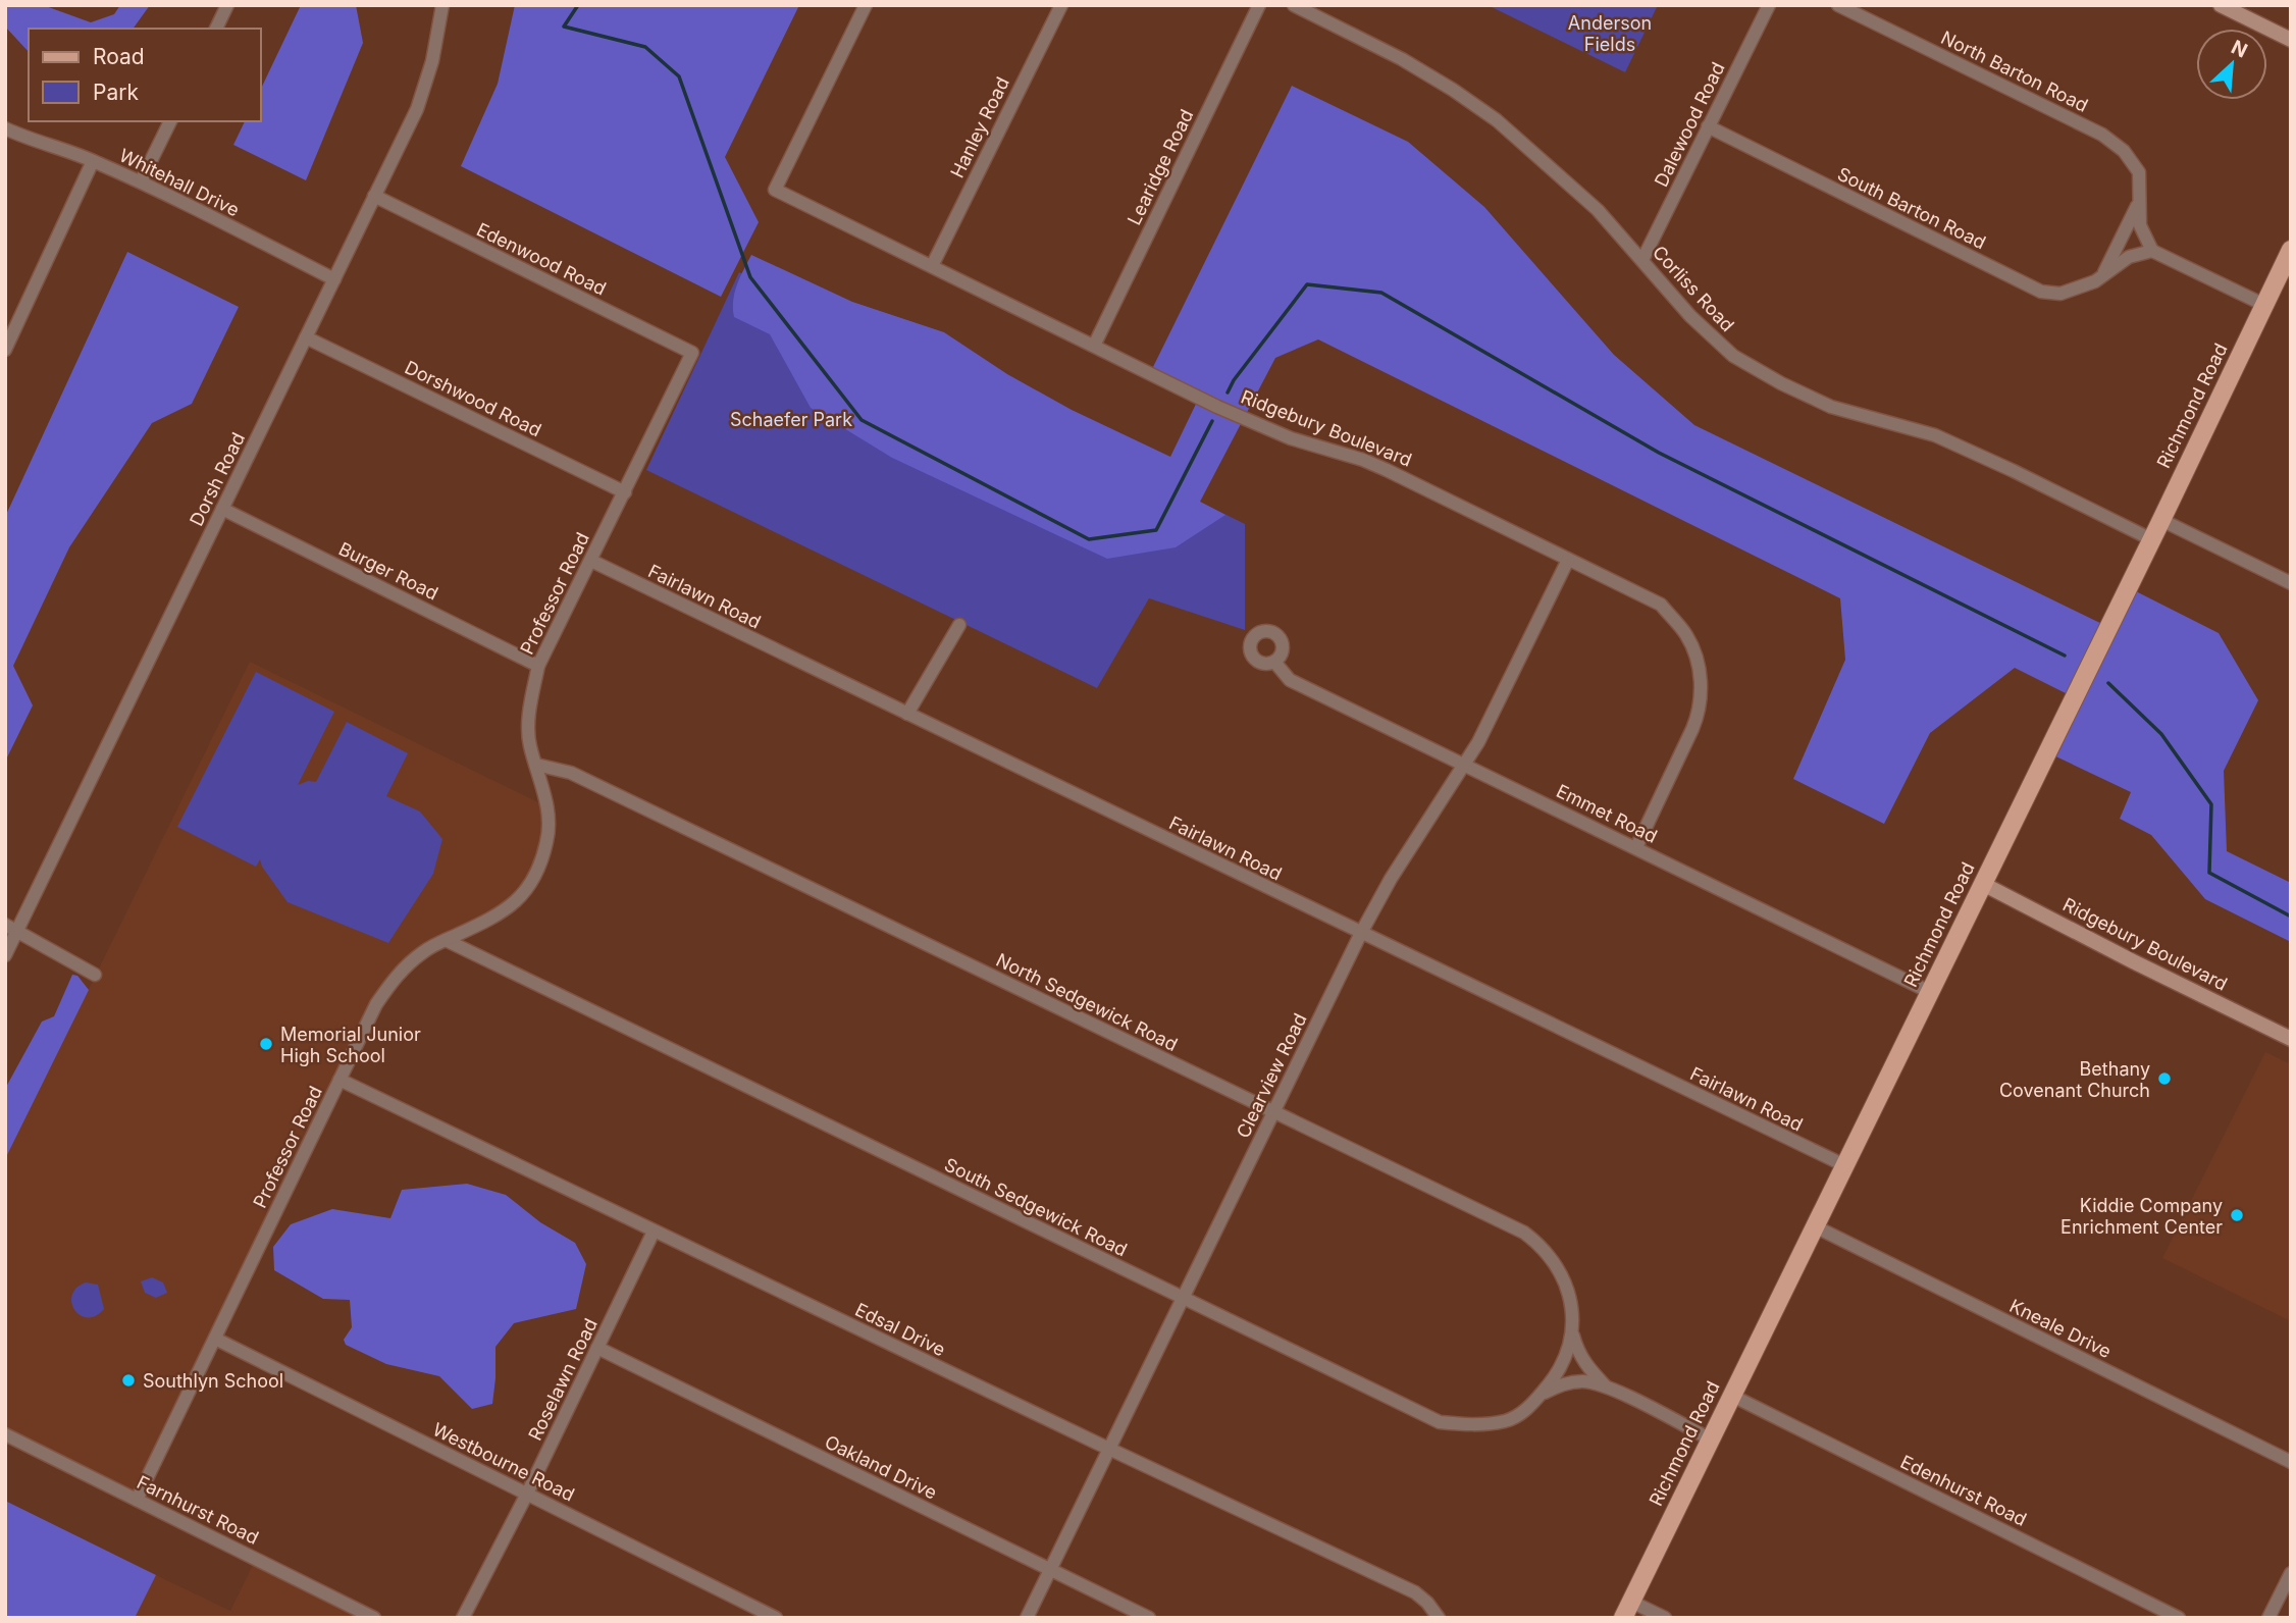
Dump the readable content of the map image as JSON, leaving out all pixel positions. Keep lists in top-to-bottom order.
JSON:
{
  "streets": {
    "main road": ["Richmond Road"],
    "street": [
      "North Barton Road",
      "Dalewood Road",
      "Hanley Road",
      "Learidge Road",
      "Whitehall Drive",
      "South Barton Road",
      "Edenwood Road",
      "Corliss Road",
      "Dorshwood Road",
      "Ridgebury Boulevard",
      "Dorsh Road",
      "Burger Road",
      "Professor Road",
      "Fairlawn Road",
      "Emmet Road",
      "North Sedgewick Road",
      "Clearview Road",
      "South Sedgewick Road",
      "Kneale Drive",
      "Edsal Drive",
      "Roselawn Road",
      "Westbourne Road",
      "Oakland Drive",
      "Edenhurst Road",
      "Farnhurst Road"
    ]
  },
  "crossings": [
    ["North Barton Road", "South Barton Road"],
    ["Dalewood Road", "South Barton Road"],
    ["Dalewood Road", "Corliss Road"],
    ["Hanley Road", "Ridgebury Boulevard"],
    ["Learidge Road", "Ridgebury Boulevard"],
    ["Whitehall Drive", "Dorsh Road"],
    ["Edenwood Road", "Dorsh Road"],
    ["Edenwood Road", "Professor Road"],
    ["Corliss Road", "Richmond Road"],
    ["Dorshwood Road", "Dorsh Road"],
    ["Dorshwood Road", "Professor Road"],
    ["Richmond Road", "Ridgebury Boulevard"],
    ["Richmond Road", "Fairlawn Road"],
    ["Richmond Road", "Emmet Road"],
    ["Richmond Road", "Kneale Drive"],
    ["Richmond Road", "Edenhurst Road"],
    ["Ridgebury Boulevard", "Emmet Road"],
    ["Ridgebury Boulevard", "Clearview Road"],
    ["Dorsh Road", "Burger Road"],
    ["Burger Road", "Professor Road"],
    ["Professor Road", "Fairlawn Road"],
    ["Professor Road", "North Sedgewick Road"],
    ["Professor Road", "South Sedgewick Road"],
    ["Professor Road", "Edsal Drive"],
    ["Professor Road", "Westbourne Road"],
    ["Professor Road", "Farnhurst Road"],
    ["Fairlawn Road", "Clearview Road"],
    ["Emmet Road", "Clearview Road"],
    ["North Sedgewick Road", "Clearview Road"],
    ["North Sedgewick Road", "South Sedgewick Road"],
    ["Clearview Road", "South Sedgewick Road"],
    ["Clearview Road", "Edsal Drive"],
    ["Clearview Road", "Oakland Drive"],
    ["Edsal Drive", "Roselawn Road"],
    ["Roselawn Road", "Westbourne Road"],
    ["Roselawn Road", "Oakland Drive"]
  ],
  "parks": ["Anderson Fields", "Schaefer Park"],
  "places": [
    "Memorial Junior High School",
    "Bethany Covenant Church",
    "Kiddie Company Enrichment Center",
    "Southlyn School"
  ],
  "legend": ["Road", "Park"],
  "north": "top right"
}
